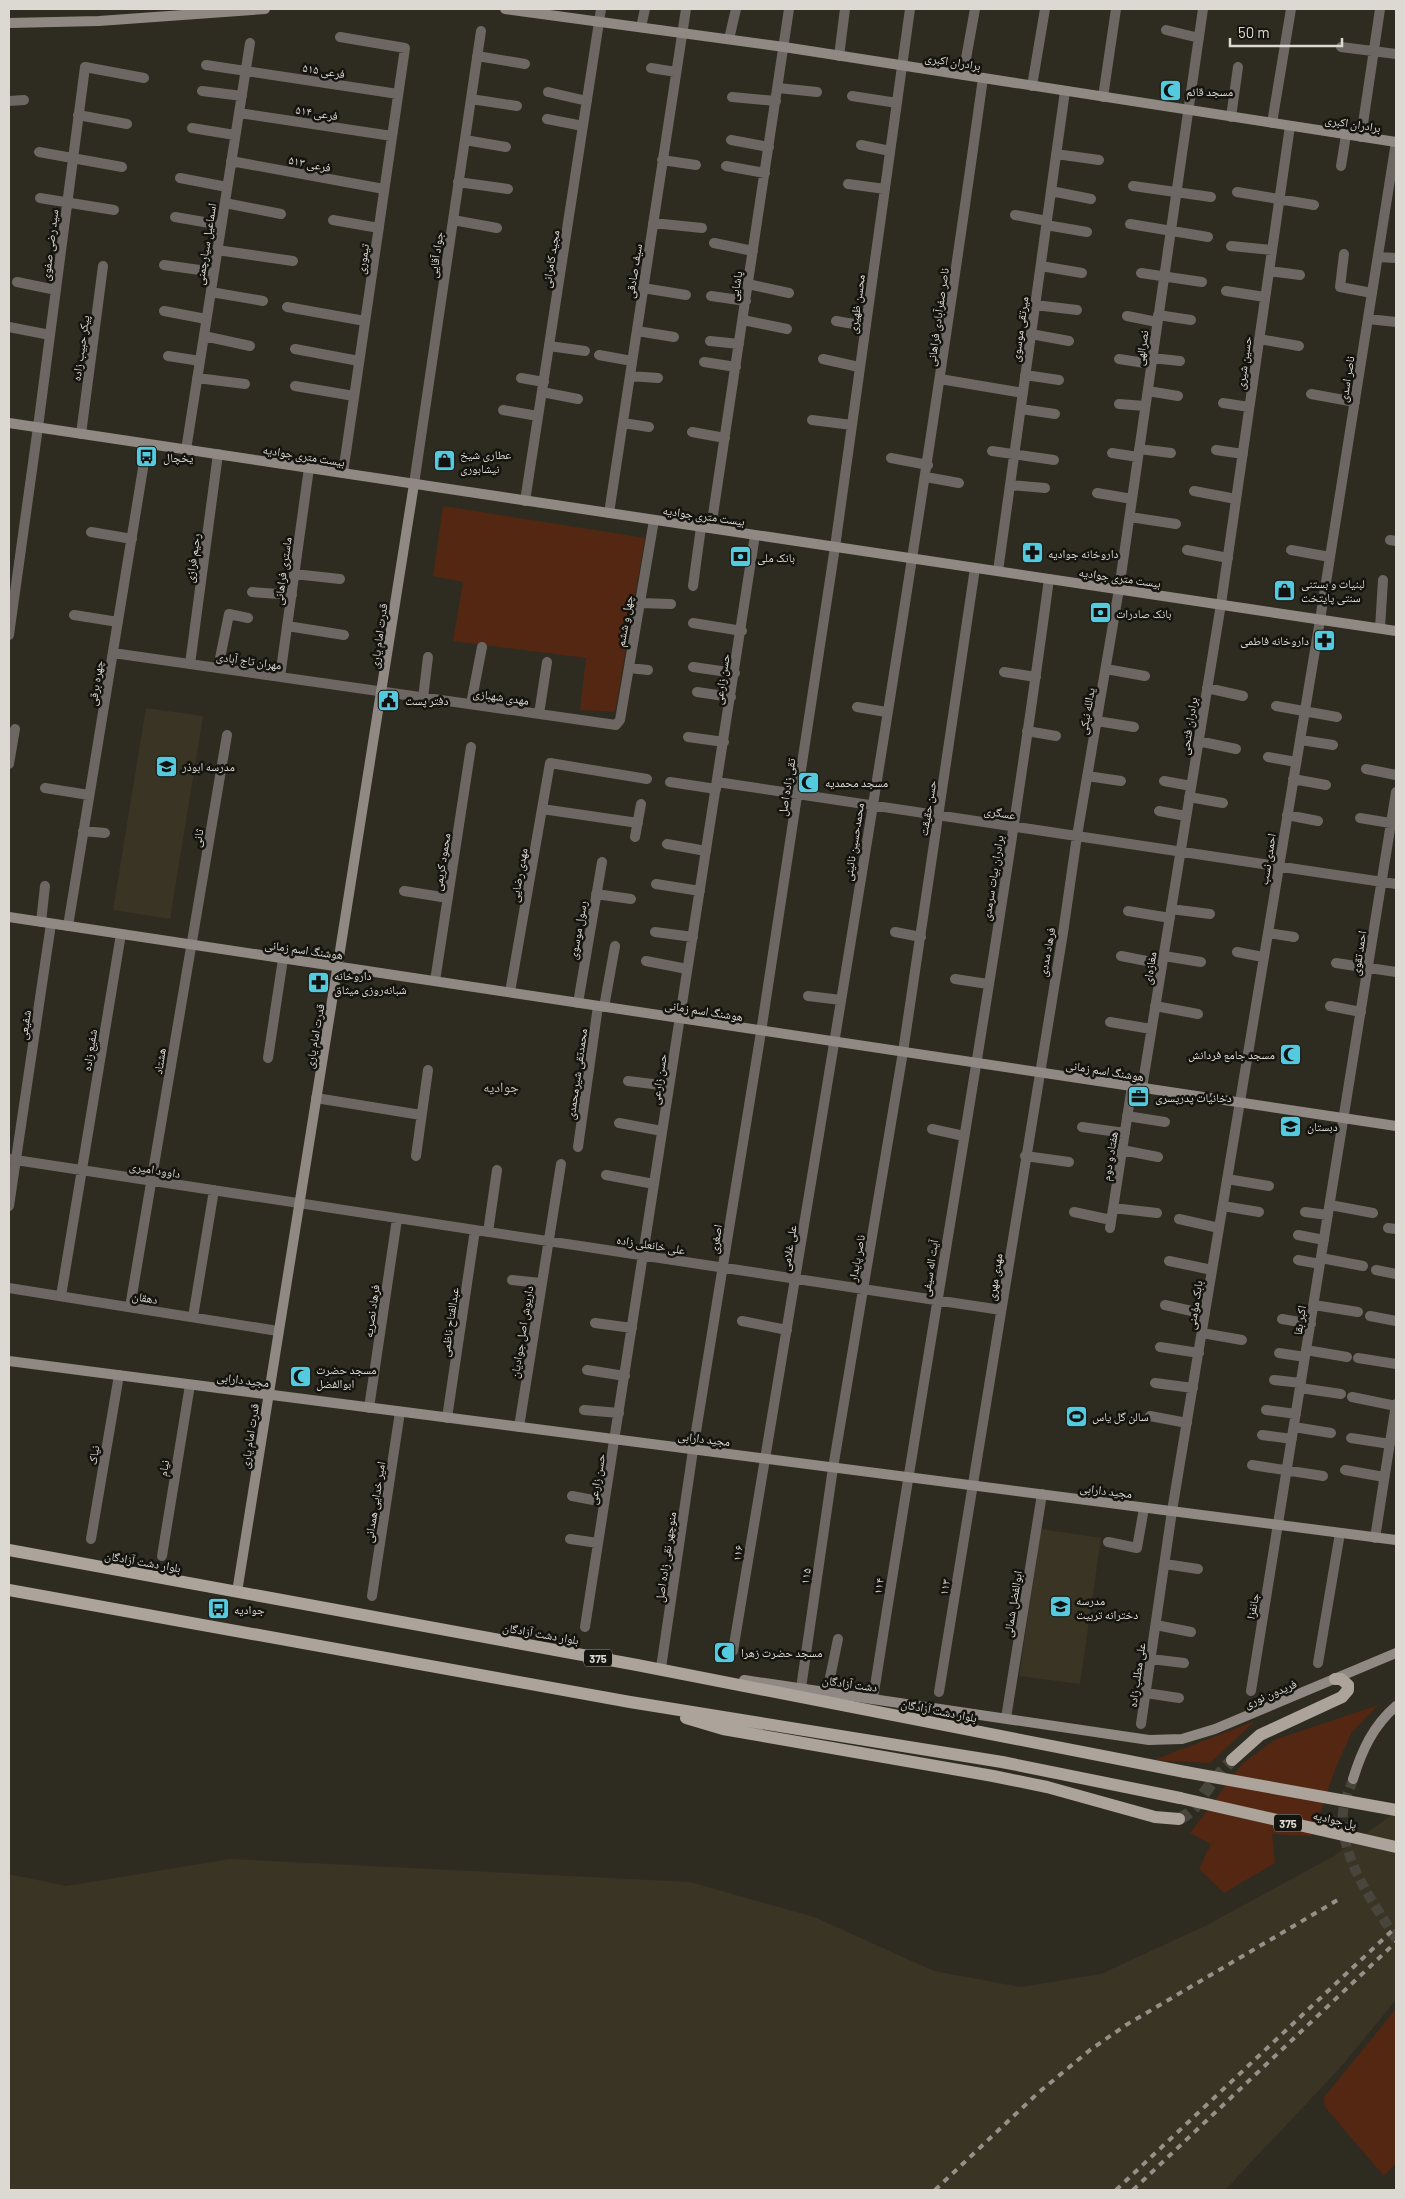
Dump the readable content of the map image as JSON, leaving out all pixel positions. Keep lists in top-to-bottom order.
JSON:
{
  "streets": {
    "main road": ["بلوار دشت آزادگان", "375", "پل جوادیه"],
    "street": [
      "برادران اکبری",
      "فرعی ۵۱۵",
      "فرعی ۵۱۴",
      "فرعی ۵۱۳",
      "اسماعیل سیارچمنی",
      "سید رضی صفوی",
      "جواد آقایی",
      "تیموری",
      "مجید کامرانی",
      "سیف صادقی",
      "پاشایی",
      "محسن ظهیری",
      "ناصر صفرآبادی فراهانی",
      "میرتقی موسوی",
      "پیکر حبیب زاده",
      "نصرالهی",
      "حسین شیری",
      "ناصر اسدی",
      "بیست متری جوادیه",
      "رحیم فرازی",
      "ماستری فراهانی",
      "چهل و ششم",
      "قدرت امام یاری",
      "مهران تاج آبادی",
      "حسن زارعی",
      "چهره برقی",
      "مهدی شهبازی",
      "یدالله نیکی",
      "برادران فتحی",
      "تقی زاده اصل",
      "حسن حقیقت",
      "عسگری",
      "ثانی",
      "محمدحسین نائینی",
      "احمدی نسب",
      "محمود کریمی",
      "مهدی رضایی",
      "برادران بیات سرمدی",
      "رسول موسوی",
      "هوشنگ اسم زمانی",
      "فرهاد مددی",
      "احمد تقوی",
      "مغازه‌ای",
      "شفیعی",
      "شفیع زاده",
      "هشتاد",
      "محمدتقی شیرمحمدی",
      "هفتاد و دوم",
      "داوود امیری",
      "اصغری",
      "علی خانعلی زاده",
      "علی غلامی",
      "ناصر پایدار",
      "آیت اله سیفی",
      "مهدی مهری",
      "دهقان",
      "بابک مؤمنی",
      "فرهاد نصریه",
      "اکبر بقا",
      "عبدالفتاح ناظمی",
      "داریوش اصل جوادیان",
      "مجید دارابی",
      "نیاک",
      "نیام",
      "امیر خدایی همدانی",
      "۱۱۶",
      "منوچهر نقی‌ زاده اصل",
      "۱۱۵",
      "۱۱۴",
      "۱۱۳",
      "ابوالفضل شمالی",
      "جانفزا",
      "علی مطلب زاده",
      "دشت آزادگان",
      "فریدون نوری"
    ]
  },
  "crossings": [
    ["برادران اکبری", "مجید کامرانی"],
    ["برادران اکبری", "سیف صادقی"],
    ["برادران اکبری", "پاشایی"],
    ["برادران اکبری", "محسن ظهیری"],
    ["برادران اکبری", "ناصر صفرآبادی فراهانی"],
    ["برادران اکبری", "میرتقی موسوی"],
    ["برادران اکبری", "نصرالهی"],
    ["برادران اکبری", "حسین شیری"],
    ["برادران اکبری", "ناصر اسدی"],
    ["فرعی ۵۱۵", "اسماعیل سیارچمنی"],
    ["فرعی ۵۱۵", "تیموری"],
    ["فرعی ۵۱۴", "اسماعیل سیارچمنی"],
    ["فرعی ۵۱۴", "تیموری"],
    ["فرعی ۵۱۳", "اسماعیل سیارچمنی"],
    ["فرعی ۵۱۳", "تیموری"],
    ["اسماعیل سیارچمنی", "بیست متری جوادیه"],
    ["سید رضی صفوی", "بیست متری جوادیه"],
    ["جواد آقایی", "بیست متری جوادیه"],
    ["جواد آقایی", "قدرت امام یاری"],
    ["تیموری", "بیست متری جوادیه"],
    ["مجید کامرانی", "بیست متری جوادیه"],
    ["سیف صادقی", "بیست متری جوادیه"],
    ["پاشایی", "بیست متری جوادیه"],
    ["محسن ظهیری", "بیست متری جوادیه"],
    ["محسن ظهیری", "تقی زاده اصل"],
    ["ناصر صفرآبادی فراهانی", "بیست متری جوادیه"],
    ["ناصر صفرآبادی فراهانی", "محمدحسین نائینی"],
    ["میرتقی موسوی", "بیست متری جوادیه"],
    ["پیکر حبیب زاده", "بیست متری جوادیه"],
    ["نصرالهی", "بیست متری جوادیه"],
    ["نصرالهی", "یدالله نیکی"],
    ["حسین شیری", "بیست متری جوادیه"],
    ["حسین شیری", "برادران فتحی"],
    ["ناصر اسدی", "بیست متری جوادیه"],
    ["ناصر اسدی", "احمدی نسب"],
    ["بیست متری جوادیه", "رحیم فرازی"],
    ["بیست متری جوادیه", "ماستری فراهانی"],
    ["بیست متری جوادیه", "چهل و ششم"],
    ["بیست متری جوادیه", "قدرت امام یاری"],
    ["بیست متری جوادیه", "حسن زارعی"],
    ["بیست متری جوادیه", "چهره برقی"],
    ["بیست متری جوادیه", "یدالله نیکی"],
    ["بیست متری جوادیه", "برادران فتحی"],
    ["بیست متری جوادیه", "تقی زاده اصل"],
    ["بیست متری جوادیه", "حسن حقیقت"],
    ["بیست متری جوادیه", "محمدحسین نائینی"],
    ["بیست متری جوادیه", "احمدی نسب"],
    ["بیست متری جوادیه", "برادران بیات سرمدی"],
    ["رحیم فرازی", "مهران تاج آبادی"],
    ["ماستری فراهانی", "مهران تاج آبادی"],
    ["چهل و ششم", "مهدی شهبازی"],
    ["قدرت امام یاری", "مهران تاج آبادی"],
    ["قدرت امام یاری", "مهدی شهبازی"],
    ["قدرت امام یاری", "هوشنگ اسم زمانی"],
    ["قدرت امام یاری", "داوود امیری"],
    ["قدرت امام یاری", "علی خانعلی زاده"],
    ["قدرت امام یاری", "دهقان"],
    ["قدرت امام یاری", "مجید دارابی"],
    ["قدرت امام یاری", "بلوار دشت آزادگان"],
    ["مهران تاج آبادی", "چهره برقی"],
    ["مهران تاج آبادی", "مهدی شهبازی"],
    ["حسن زارعی", "عسگری"],
    ["حسن زارعی", "هوشنگ اسم زمانی"],
    ["حسن زارعی", "علی خانعلی زاده"],
    ["حسن زارعی", "مجید دارابی"],
    ["چهره برقی", "هوشنگ اسم زمانی"],
    ["یدالله نیکی", "عسگری"],
    ["یدالله نیکی", "فرهاد مددی"],
    ["برادران فتحی", "عسگری"],
    ["برادران فتحی", "مغازه‌ای"],
    ["تقی زاده اصل", "عسگری"],
    ["تقی زاده اصل", "هوشنگ اسم زمانی"],
    ["تقی زاده اصل", "اصغری"],
    ["حسن حقیقت", "عسگری"],
    ["حسن حقیقت", "هوشنگ اسم زمانی"],
    ["حسن حقیقت", "ناصر پایدار"],
    ["عسگری", "محمدحسین نائینی"],
    ["عسگری", "احمدی نسب"],
    ["عسگری", "برادران بیات سرمدی"],
    ["عسگری", "فرهاد مددی"],
    ["عسگری", "احمد تقوی"],
    ["عسگری", "مغازه‌ای"],
    ["ثانی", "هوشنگ اسم زمانی"],
    ["ثانی", "هشتاد"],
    ["محمدحسین نائینی", "هوشنگ اسم زمانی"],
    ["محمدحسین نائینی", "علی غلامی"],
    ["احمدی نسب", "هوشنگ اسم زمانی"],
    ["احمدی نسب", "بابک مؤمنی"],
    ["محمود کریمی", "هوشنگ اسم زمانی"],
    ["مهدی رضایی", "هوشنگ اسم زمانی"],
    ["برادران بیات سرمدی", "هوشنگ اسم زمانی"],
    ["برادران بیات سرمدی", "آیت اله سیفی"],
    ["رسول موسوی", "هوشنگ اسم زمانی"],
    ["هوشنگ اسم زمانی", "فرهاد مددی"],
    ["هوشنگ اسم زمانی", "احمد تقوی"],
    ["هوشنگ اسم زمانی", "مغازه‌ای"],
    ["هوشنگ اسم زمانی", "شفیعی"],
    ["هوشنگ اسم زمانی", "شفیع زاده"],
    ["هوشنگ اسم زمانی", "هشتاد"],
    ["هوشنگ اسم زمانی", "محمدتقی شیرمحمدی"],
    ["هوشنگ اسم زمانی", "هفتاد و دوم"],
    ["هوشنگ اسم زمانی", "اصغری"],
    ["هوشنگ اسم زمانی", "علی غلامی"],
    ["هوشنگ اسم زمانی", "ناصر پایدار"],
    ["هوشنگ اسم زمانی", "آیت اله سیفی"],
    ["هوشنگ اسم زمانی", "مهدی مهری"],
    ["هوشنگ اسم زمانی", "بابک مؤمنی"],
    ["هوشنگ اسم زمانی", "اکبر بقا"],
    ["فرهاد مددی", "مهدی مهری"],
    ["احمد تقوی", "اکبر بقا"],
    ["مغازه‌ای", "هفتاد و دوم"],
    ["شفیعی", "داوود امیری"],
    ["شفیع زاده", "داوود امیری"],
    ["شفیع زاده", "دهقان"],
    ["هشتاد", "داوود امیری"],
    ["هشتاد", "دهقان"],
    ["داوود امیری", "علی خانعلی زاده"],
    ["اصغری", "علی خانعلی زاده"],
    ["اصغری", "مجید دارابی"],
    ["اصغری", "منوچهر نقی‌ زاده اصل"],
    ["علی خانعلی زاده", "علی غلامی"],
    ["علی خانعلی زاده", "ناصر پایدار"],
    ["علی خانعلی زاده", "آیت اله سیفی"],
    ["علی خانعلی زاده", "مهدی مهری"],
    ["علی خانعلی زاده", "فرهاد نصریه"],
    ["علی خانعلی زاده", "عبدالفتاح ناظمی"],
    ["علی خانعلی زاده", "داریوش اصل جوادیان"],
    ["علی غلامی", "مجید دارابی"],
    ["علی غلامی", "۱۱۶"],
    ["ناصر پایدار", "مجید دارابی"],
    ["ناصر پایدار", "۱۱۵"],
    ["آیت اله سیفی", "مجید دارابی"],
    ["آیت اله سیفی", "۱۱۴"],
    ["مهدی مهری", "مجید دارابی"],
    ["مهدی مهری", "۱۱۳"],
    ["بابک مؤمنی", "مجید دارابی"],
    ["بابک مؤمنی", "علی مطلب زاده"],
    ["فرهاد نصریه", "مجید دارابی"],
    ["اکبر بقا", "مجید دارابی"],
    ["اکبر بقا", "جانفزا"],
    ["عبدالفتاح ناظمی", "مجید دارابی"],
    ["داریوش اصل جوادیان", "مجید دارابی"],
    ["مجید دارابی", "نیاک"],
    ["مجید دارابی", "نیام"],
    ["مجید دارابی", "امیر خدایی همدانی"],
    ["مجید دارابی", "۱۱۶"],
    ["مجید دارابی", "منوچهر نقی‌ زاده اصل"],
    ["مجید دارابی", "۱۱۵"],
    ["مجید دارابی", "۱۱۴"],
    ["مجید دارابی", "۱۱۳"],
    ["مجید دارابی", "ابوالفضل شمالی"],
    ["مجید دارابی", "جانفزا"],
    ["مجید دارابی", "علی مطلب زاده"],
    ["منوچهر نقی‌ زاده اصل", "دشت آزادگان"],
    ["بلوار دشت آزادگان", "دشت آزادگان"],
    ["بلوار دشت آزادگان", "پل جوادیه"],
    ["۱۱۵", "دشت آزادگان"],
    ["۱۱۴", "دشت آزادگان"],
    ["ابوالفضل شمالی", "دشت آزادگان"],
    ["375", "پل جوادیه"],
    ["دشت آزادگان", "فریدون نوری"]
  ],
  "districts": ["جوادیه"],
  "places": {
    "mosque": [
      "مسجد قائم",
      "مسجد محمدیه",
      "مسجد جامع فردانش",
      "مسجد حضرت ابوالفضل",
      "مسجد حضرت زهرا"
    ],
    "bus stop": ["یخچال", "جوادیه"],
    "shop": ["عطاری شیخ نیشابوری", "لبنیات و بستنی سنتی پایتخت"],
    "pharmacy": ["داروخانه جوادیه", "داروخانه فاطمی", "داروخانه شبانه‌روزی میثاق"],
    "bank": ["بانک ملی", "بانک صادرات"],
    "public building": ["دفتر پست"],
    "school or university": ["مدرسه ابوذر", "دبستان", "مدرسه دخترانه تربیت"],
    "office": ["دخانیات پدرپسری"],
    "sports": ["سالن گل یاس"]
  },
  "scale_bar": "50 m"
}
